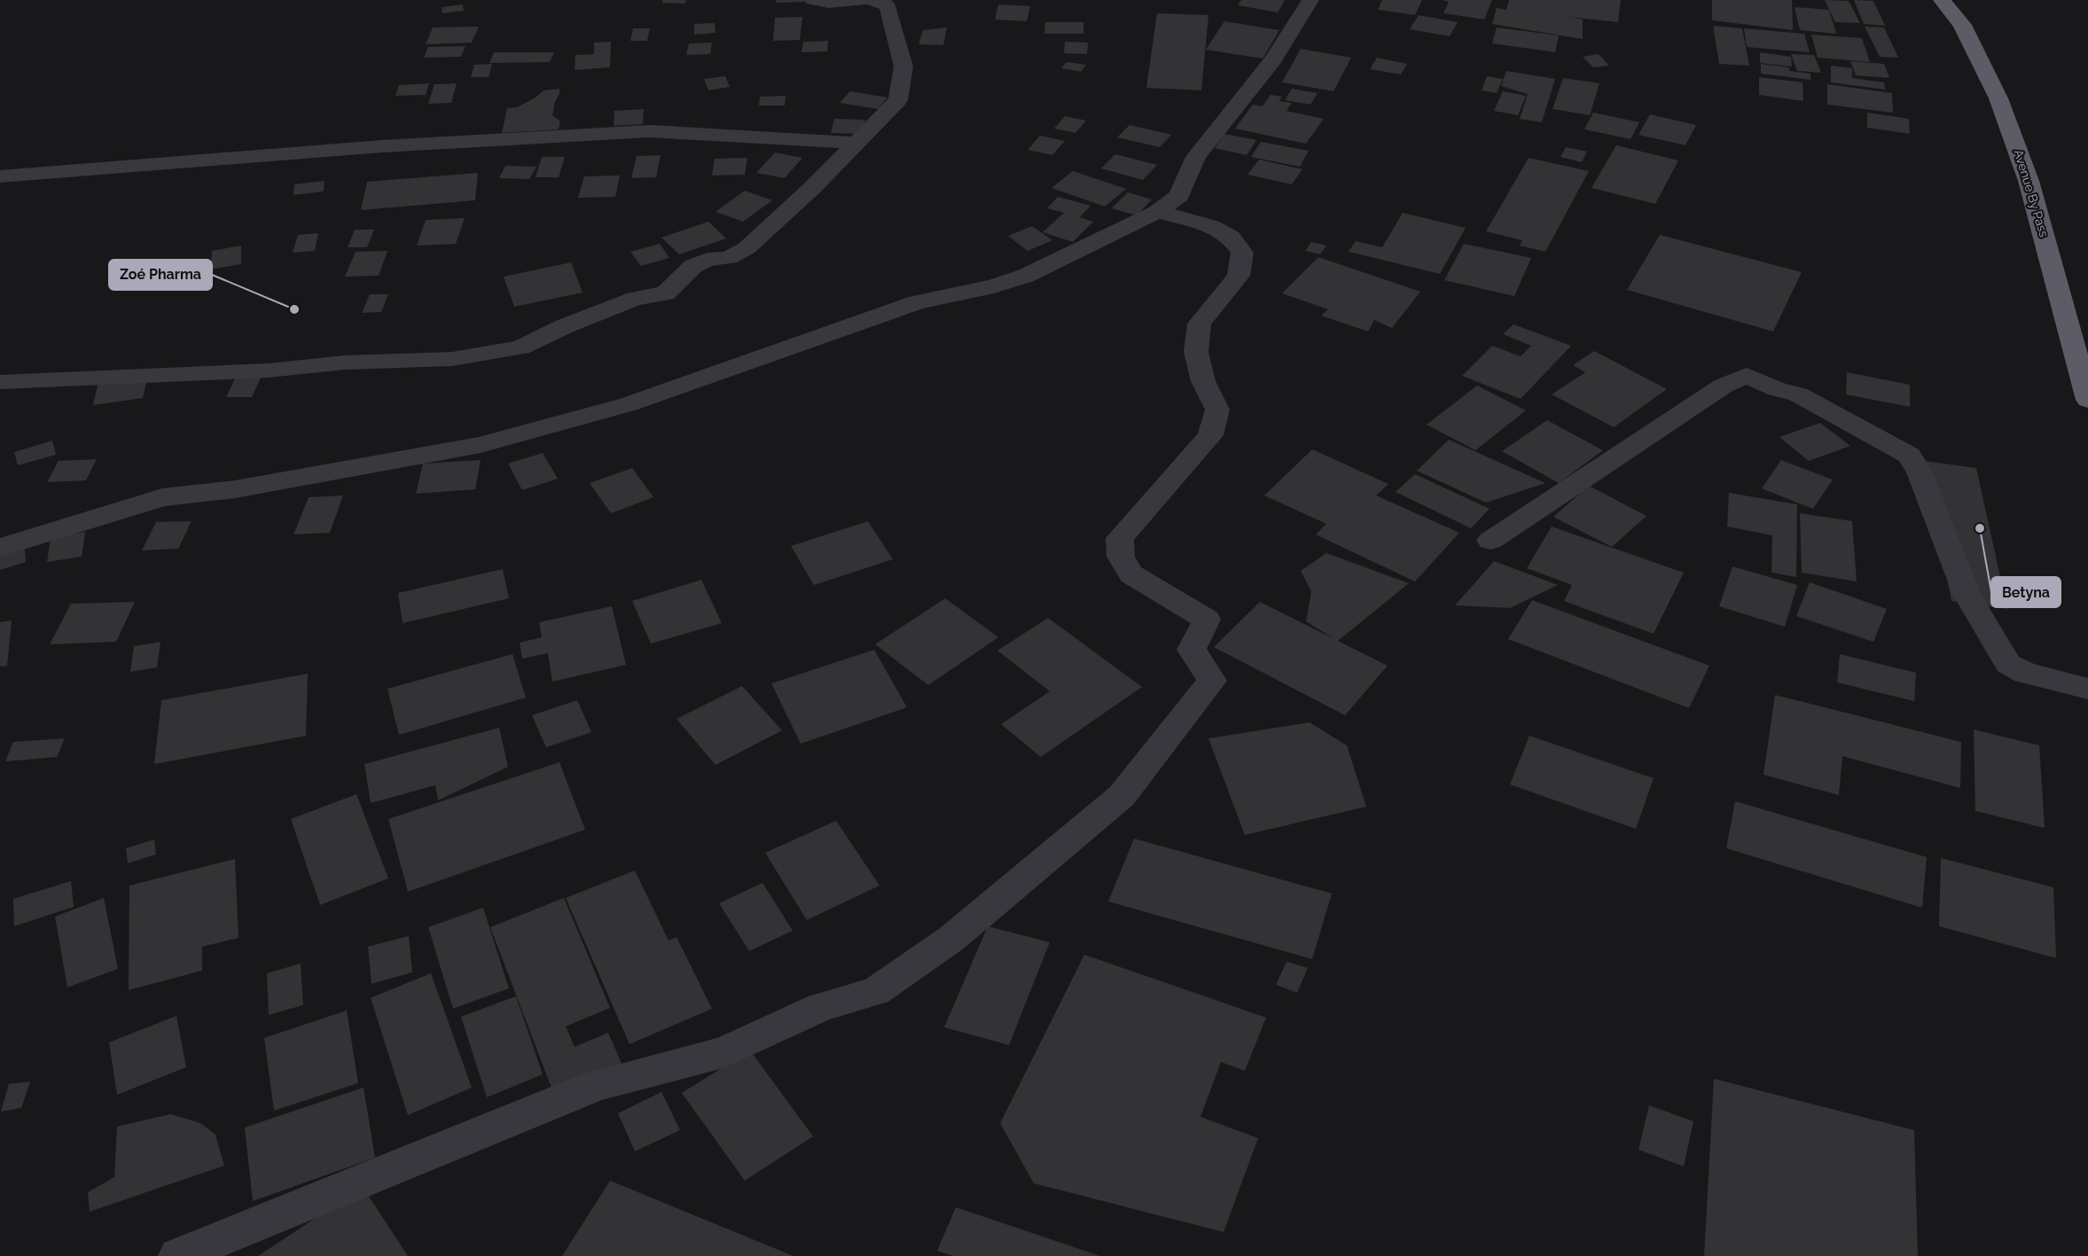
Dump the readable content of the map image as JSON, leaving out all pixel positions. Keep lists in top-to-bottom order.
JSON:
{
  "streets": {
    "highway": ["Avenue By Pass"]
  },
  "places": ["Zoé Pharma", "Betyna"]
}
